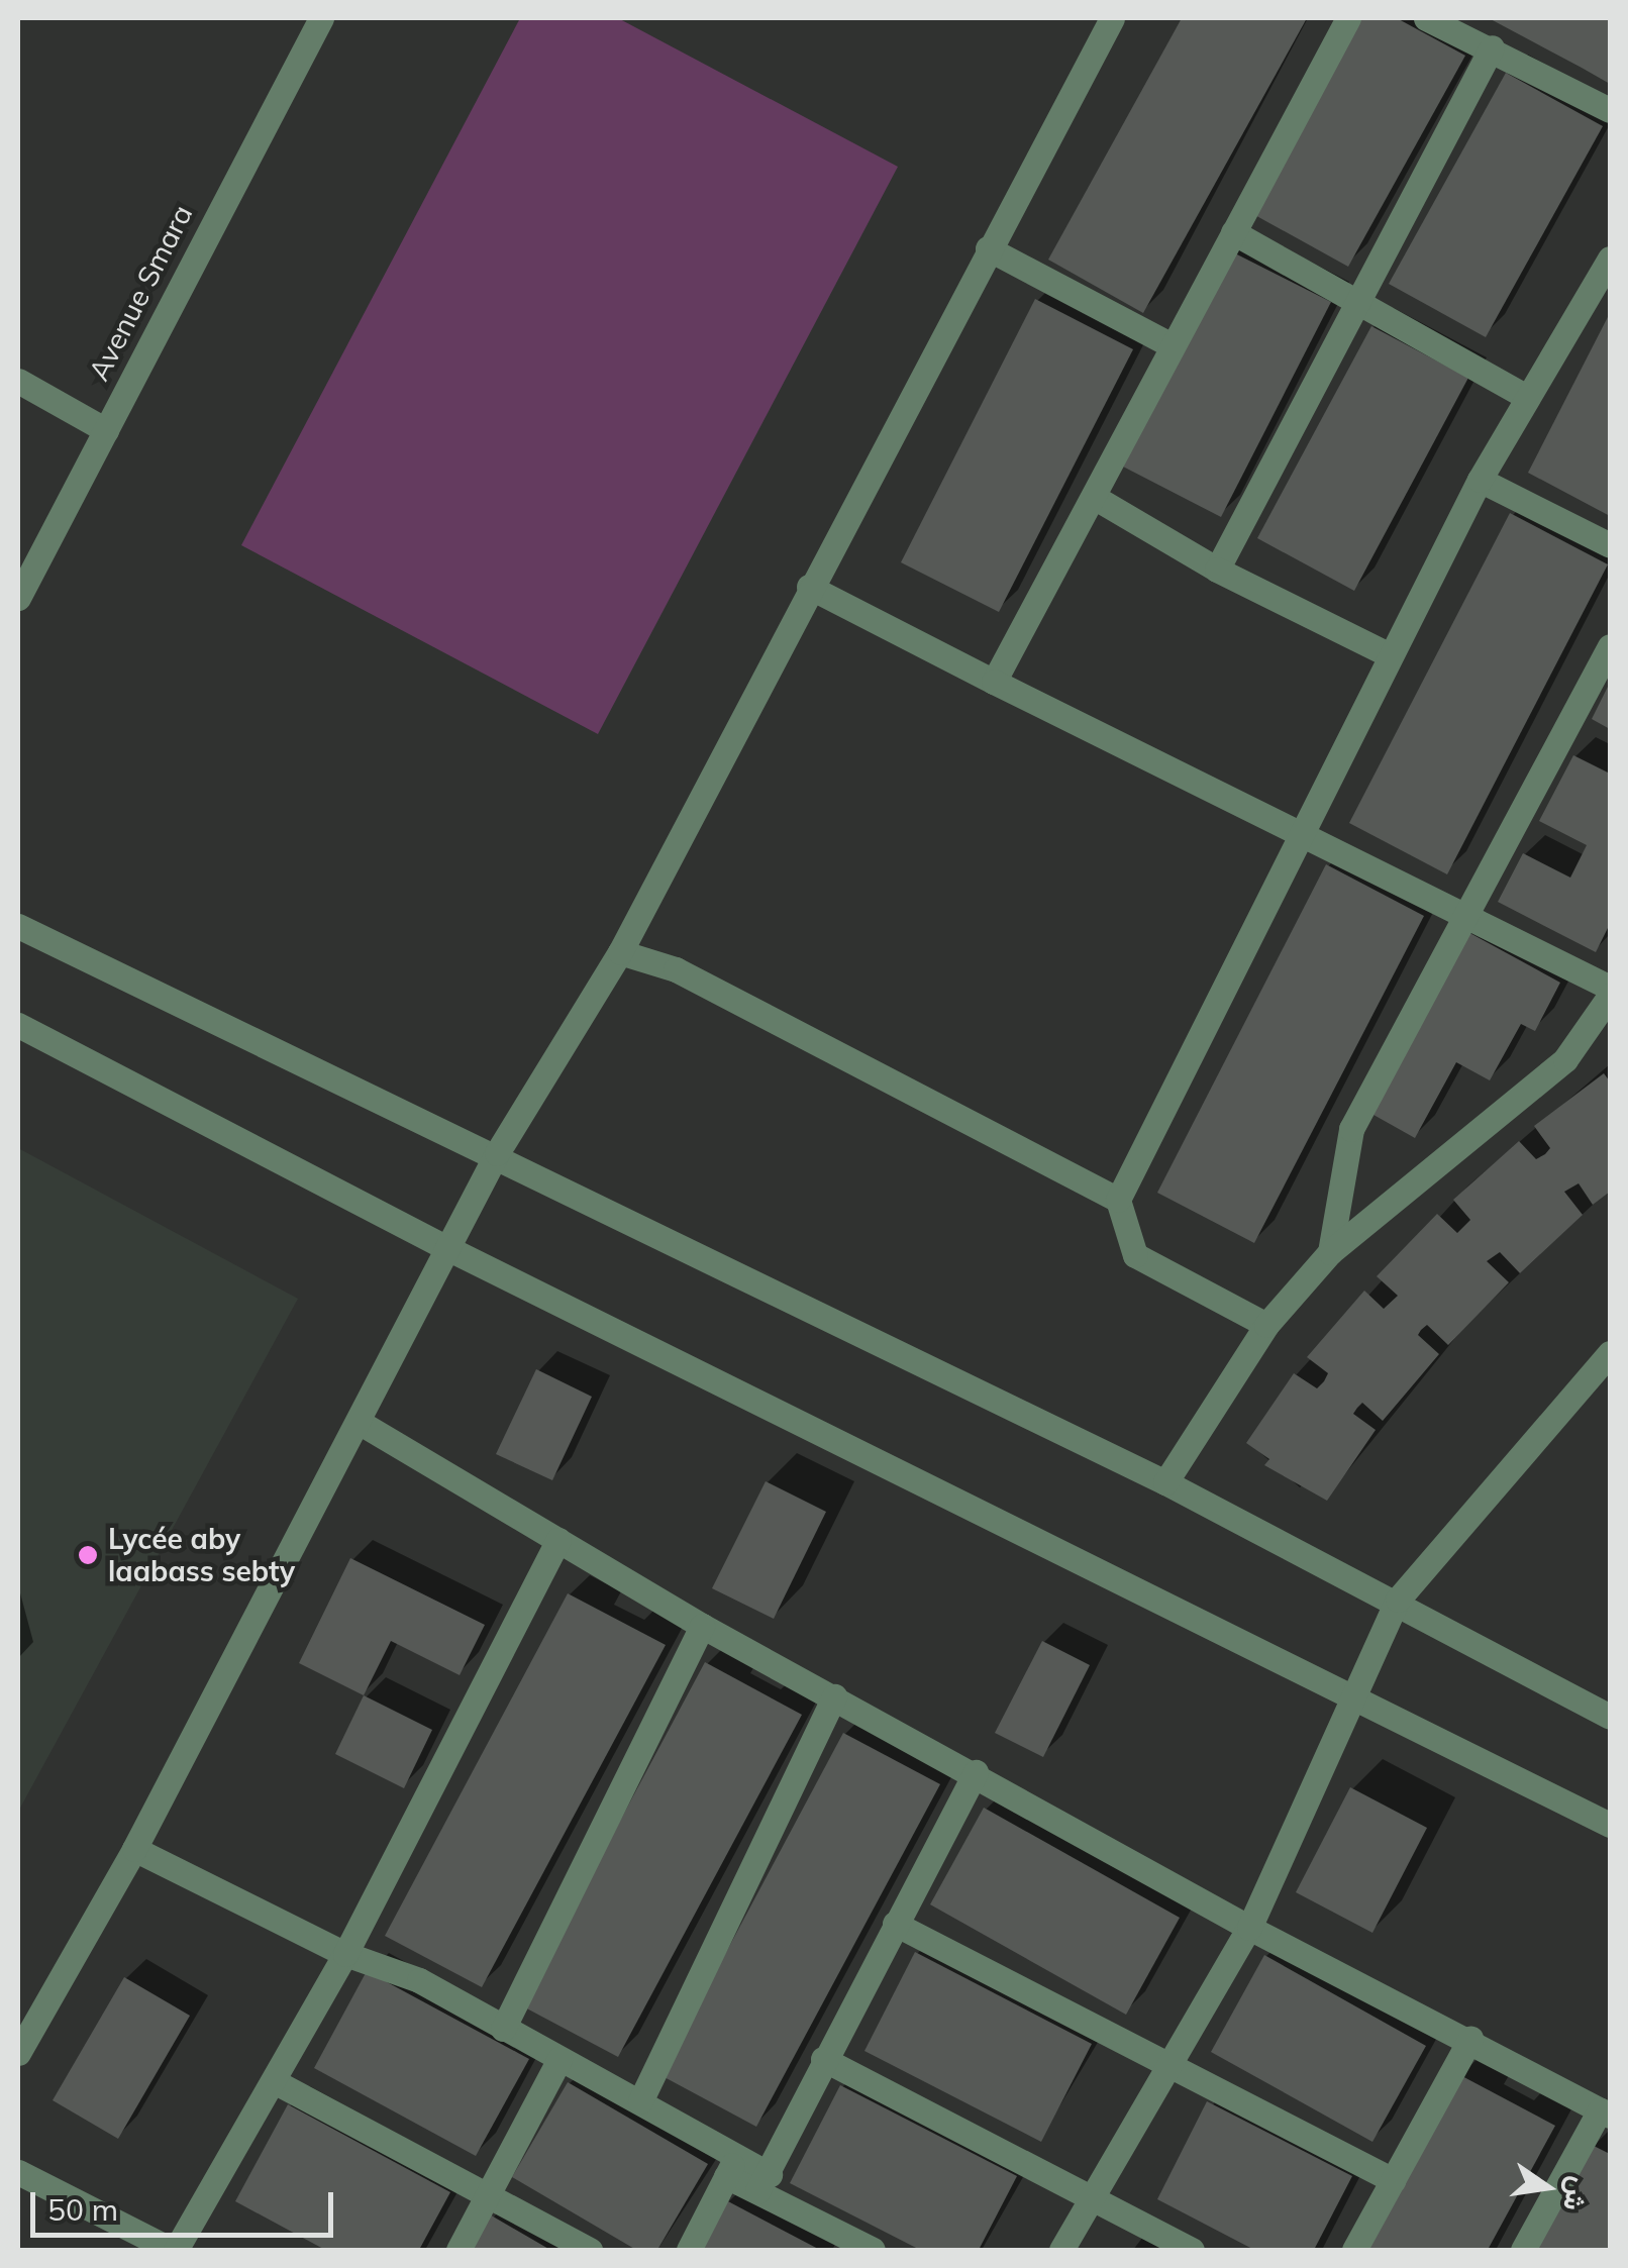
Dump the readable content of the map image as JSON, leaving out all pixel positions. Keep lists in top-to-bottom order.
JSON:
{
  "streets": {
    "street": ["Avenue Smara"]
  },
  "places": ["Lycée aby laabass sebty"],
  "scale_bar": "50 m",
  "north": "right"
}
